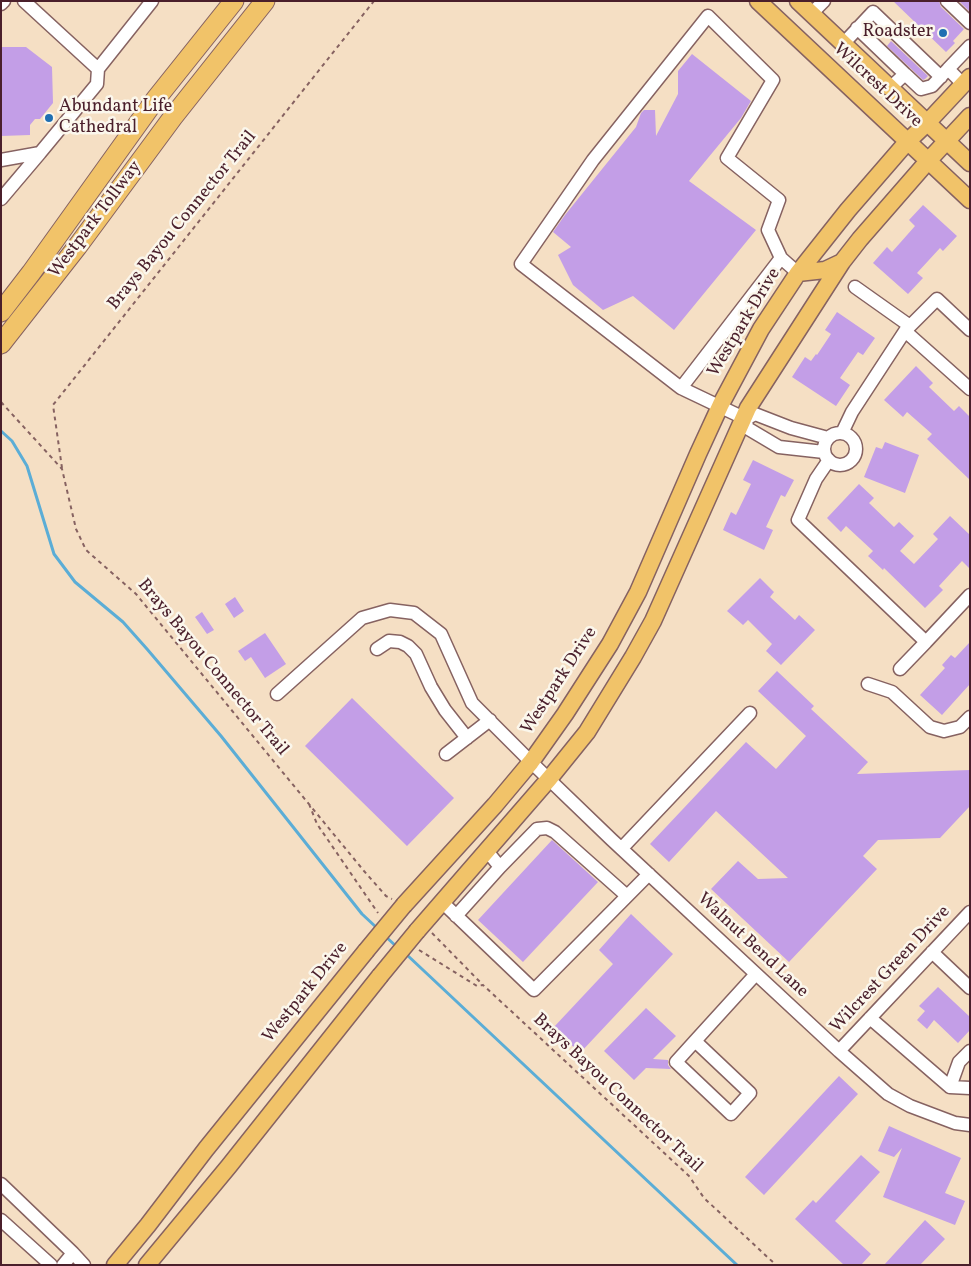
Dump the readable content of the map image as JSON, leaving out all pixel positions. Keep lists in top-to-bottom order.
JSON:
{
  "streets": {
    "highway": ["Westpark Tollway"],
    "main road": ["Wilcrest Drive", "Westpark Drive"],
    "street": ["Walnut Bend Lane", "Wilcrest Green Drive"],
    "path": ["Brays Bayou Connector Trail"]
  },
  "crossings": [
    ["Wilcrest Drive", "Westpark Drive"],
    ["Brays Bayou Connector Trail", "Westpark Drive"],
    ["Westpark Drive", "Walnut Bend Lane"],
    ["Walnut Bend Lane", "Wilcrest Green Drive"]
  ],
  "places": ["Roadster", "Abundant Life Cathedral"]
}
